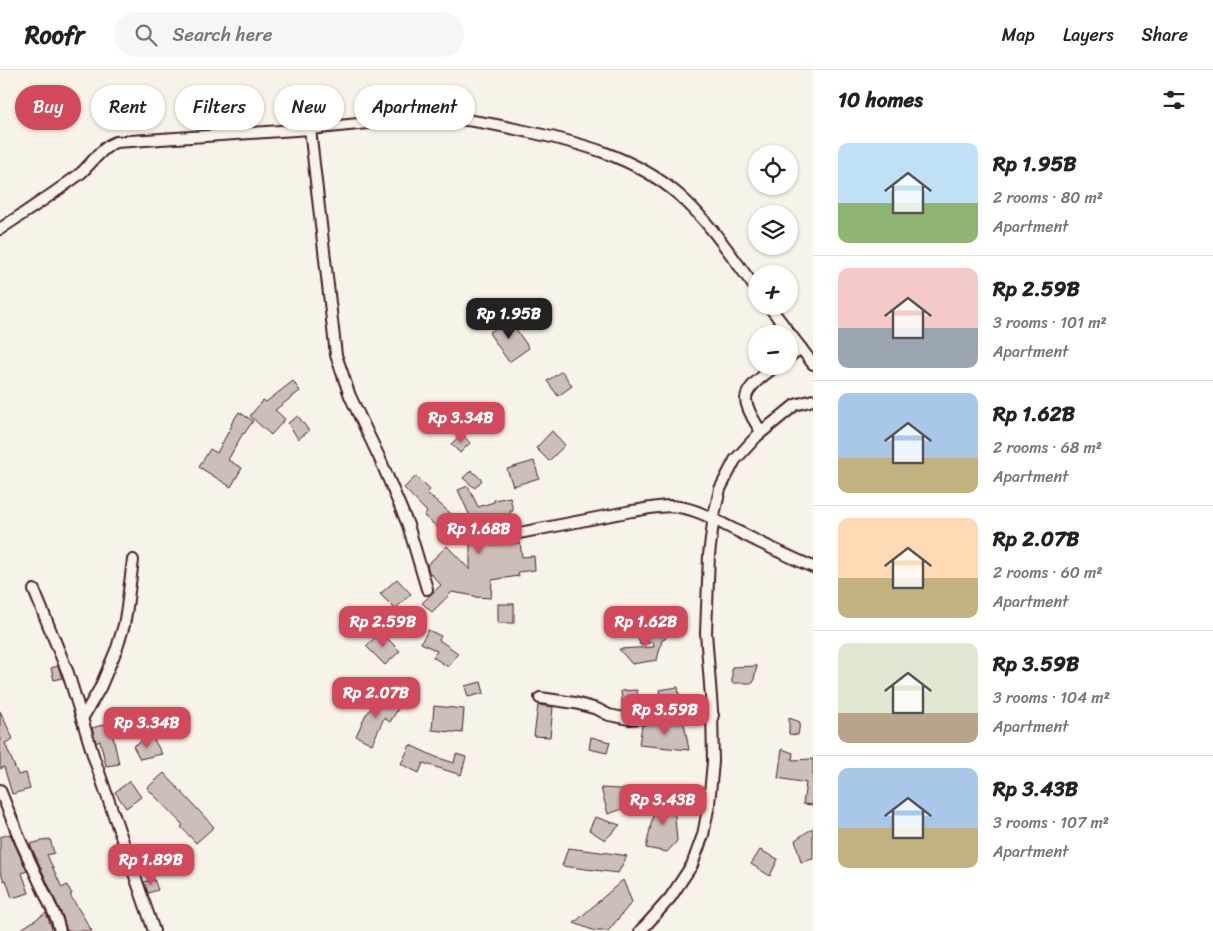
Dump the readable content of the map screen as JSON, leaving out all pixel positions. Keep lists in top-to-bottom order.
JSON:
{
  "page": {
    "header": "Roofr",
    "search": "Search here",
    "nav": ["Map", "Layers", "Share"],
    "heading": "10 homes",
    "chip": [
      "Buy",
      "Rent",
      "Filters",
      "New",
      "Apartment"
    ],
    "list": [
      {
        "name": "Rp 1.95B",
        "note": "2 rooms · 80 m² · Apartment"
      },
      {
        "name": "Rp 2.59B",
        "note": "3 rooms · 101 m² · Apartment"
      },
      {
        "name": "Rp 1.62B",
        "note": "2 rooms · 68 m² · Apartment"
      },
      {
        "name": "Rp 2.07B",
        "note": "2 rooms · 60 m² · Apartment"
      },
      {
        "name": "Rp 3.59B",
        "note": "3 rooms · 104 m² · Apartment"
      },
      {
        "name": "Rp 3.43B",
        "note": "3 rooms · 107 m² · Apartment"
      }
    ],
    "map_buttons": ["+", "−"],
    "price": [
      "Rp 1.95B",
      "Rp 3.34B",
      "Rp 1.68B",
      "Rp 2.59B",
      "Rp 1.62B",
      "Rp 2.07B",
      "Rp 3.59B",
      "Rp 3.34B",
      "Rp 3.43B",
      "Rp 1.89B"
    ]
  }
}
